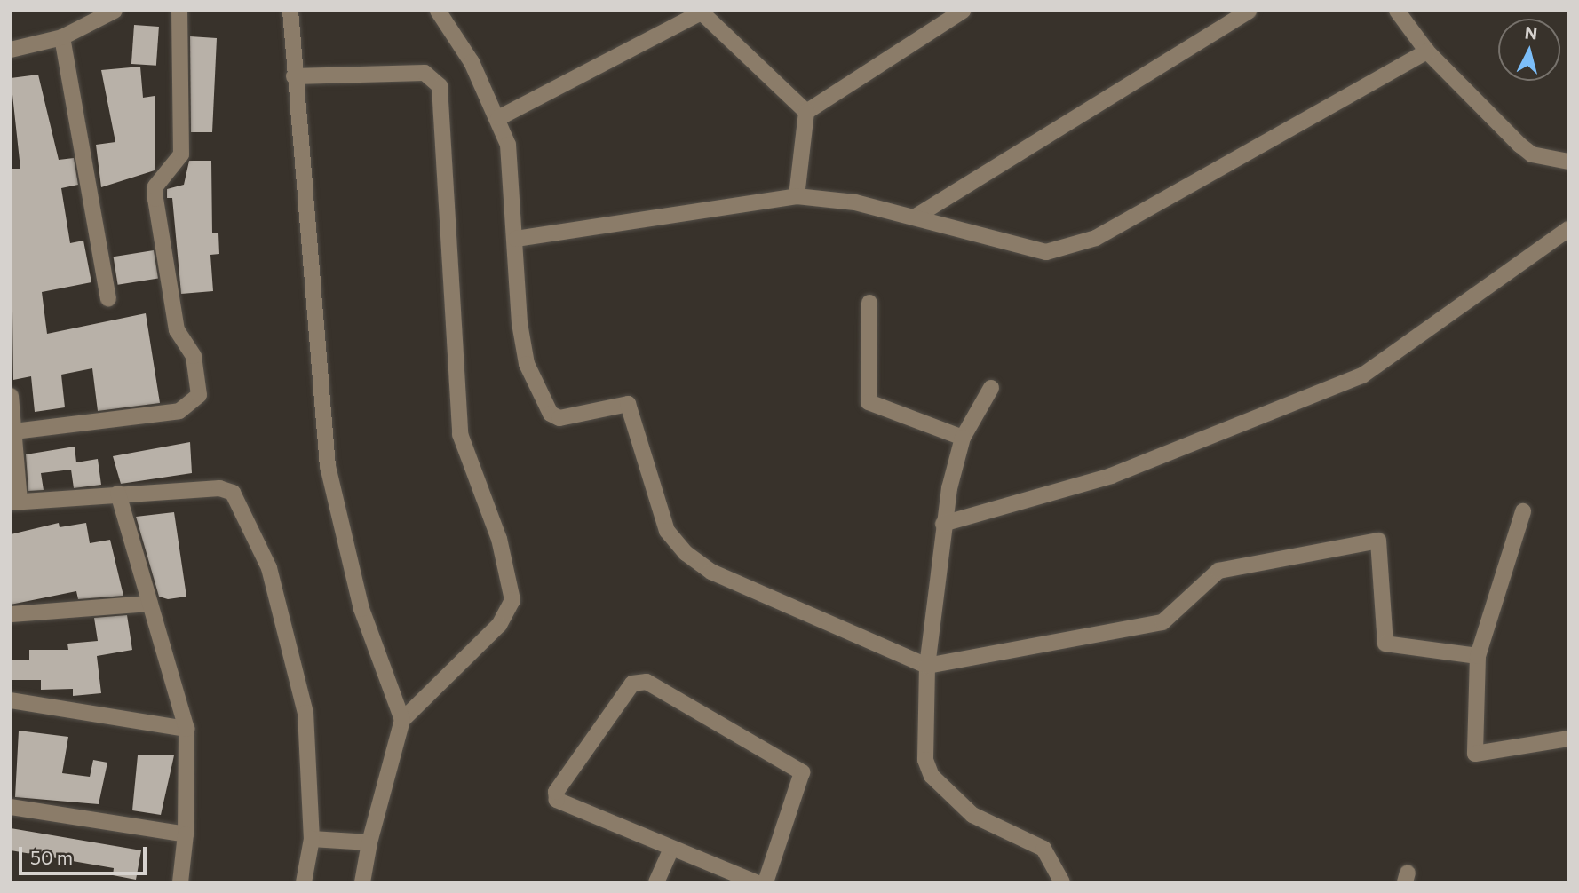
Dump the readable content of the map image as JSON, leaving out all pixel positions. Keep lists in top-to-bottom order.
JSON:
{
  "scale_bar": "50 m",
  "north": "top"
}
